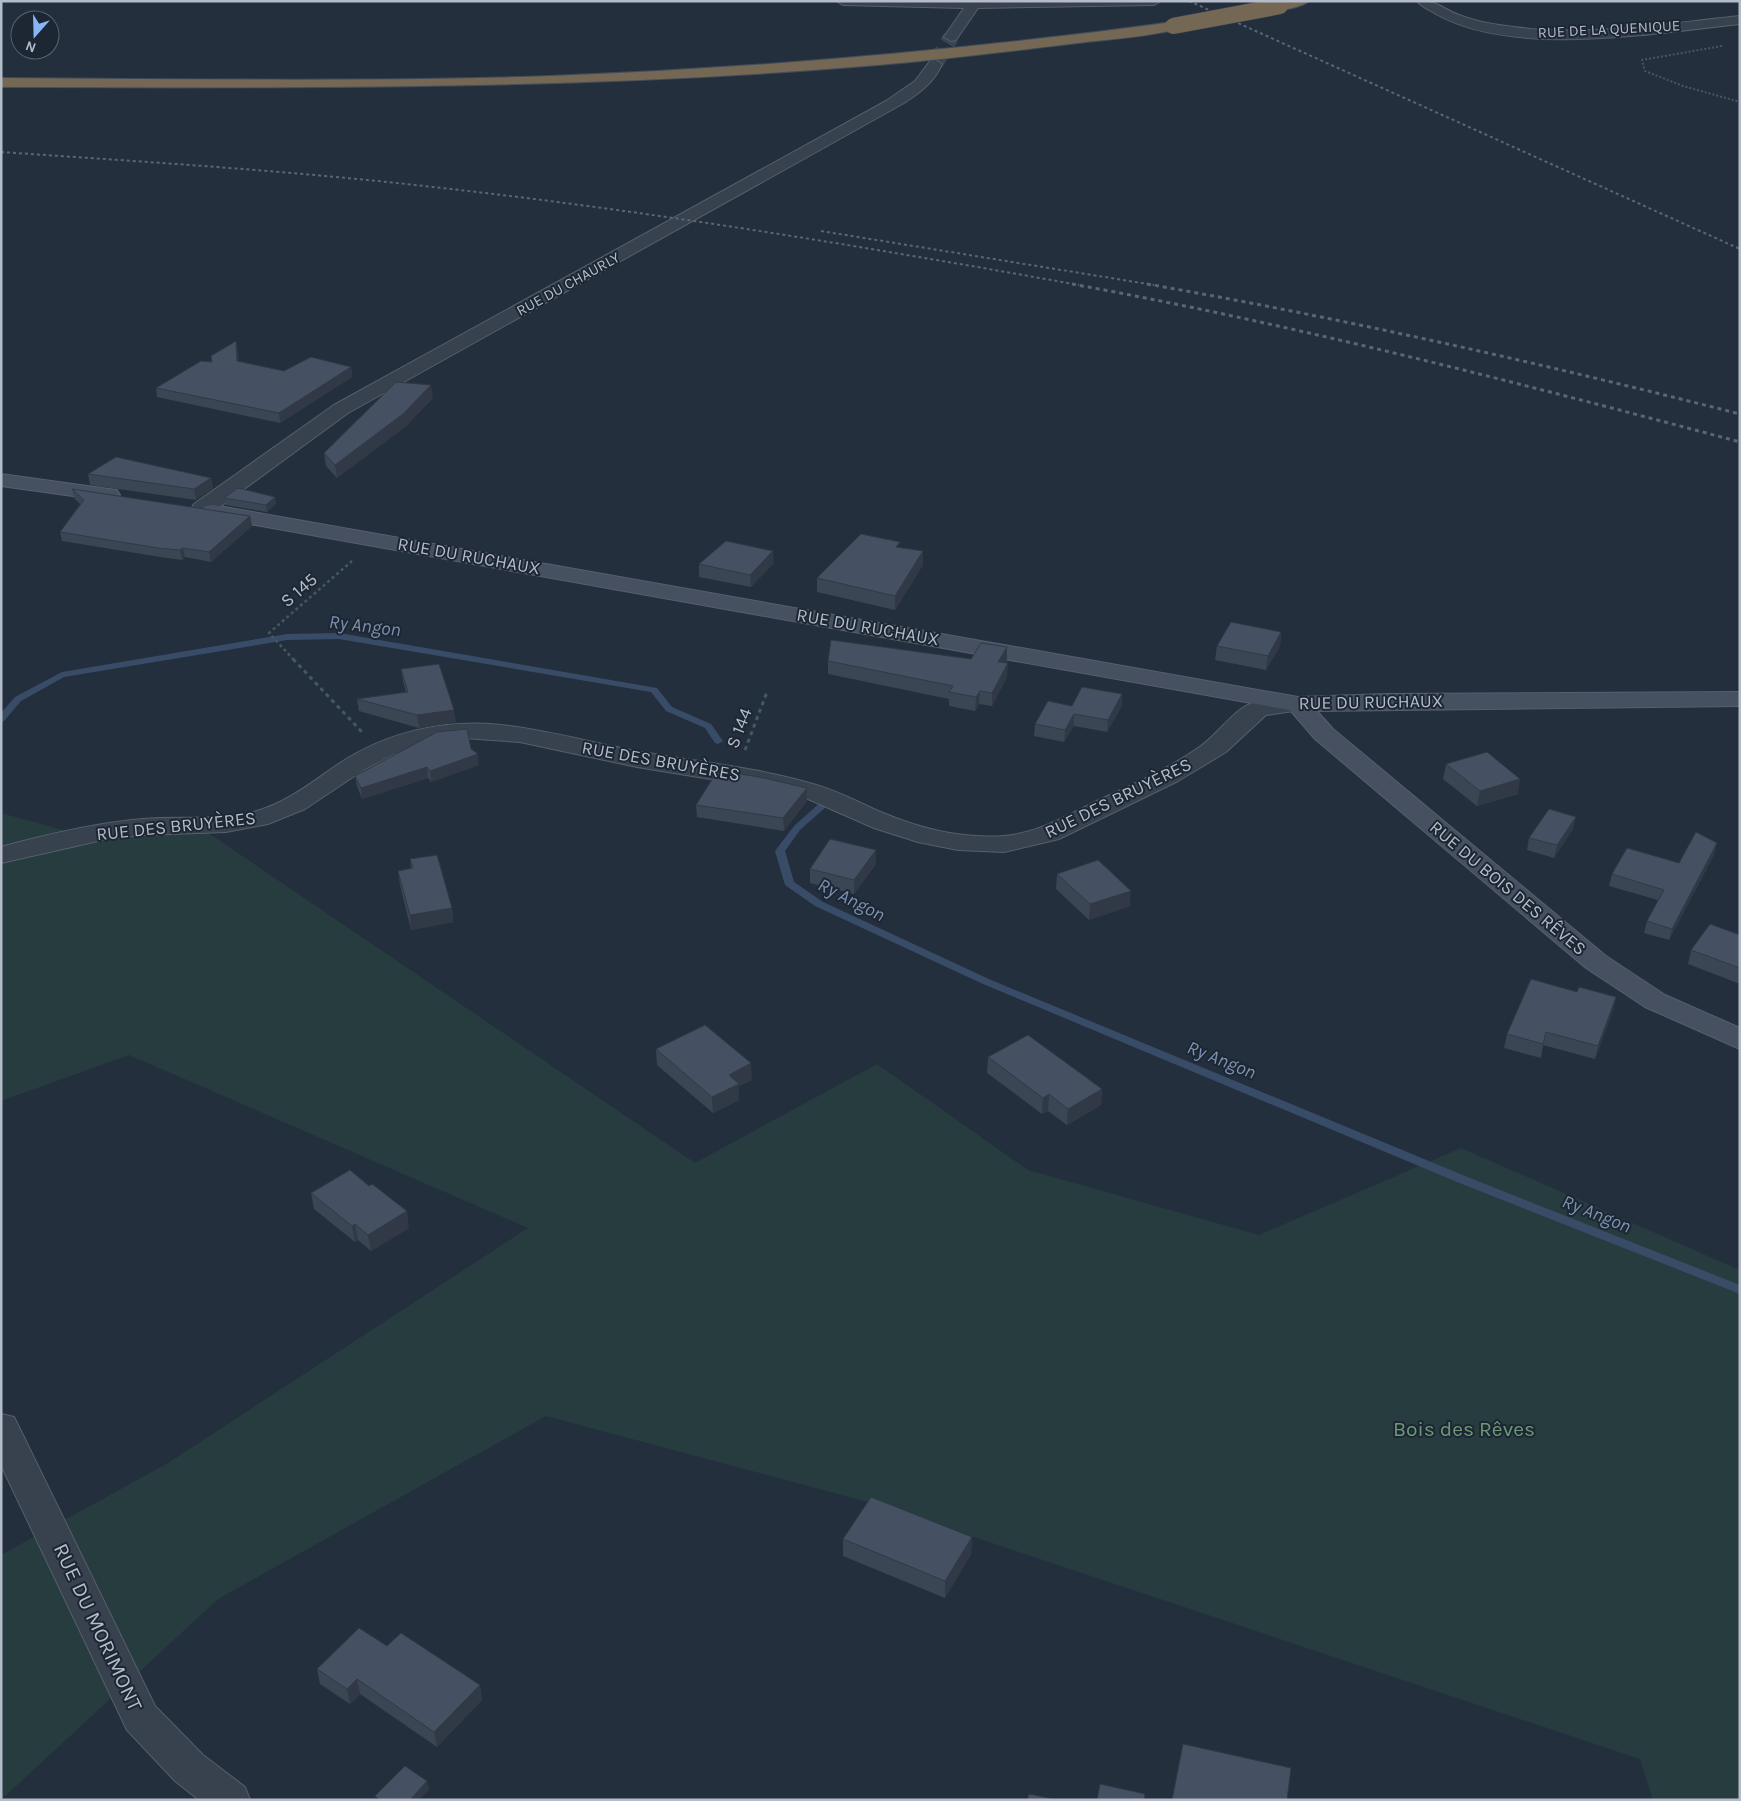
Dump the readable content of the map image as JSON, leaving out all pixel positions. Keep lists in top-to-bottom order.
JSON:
{
  "streets": {
    "street": [
      "RUE DE LA QUENIQUE",
      "RUE DU CHAURLY",
      "RUE DU RUCHAUX",
      "RUE DES BRUYÈRES",
      "RUE DU BOIS DES RÊVES",
      "RUE DU MORIMONT"
    ],
    "path": ["S 145", "S 144"]
  },
  "crossings": [
    ["RUE DU CHAURLY", "RUE DU RUCHAUX"],
    ["RUE DU RUCHAUX", "RUE DES BRUYÈRES"],
    ["RUE DU RUCHAUX", "RUE DU BOIS DES RÊVES"],
    ["S 145", "RUE DES BRUYÈRES"],
    ["S 144", "RUE DES BRUYÈRES"],
    ["RUE DES BRUYÈRES", "RUE DU BOIS DES RÊVES"]
  ],
  "water": ["Ry Angon"],
  "parks": ["Bois des Rêves"],
  "north": "bottom"
}
